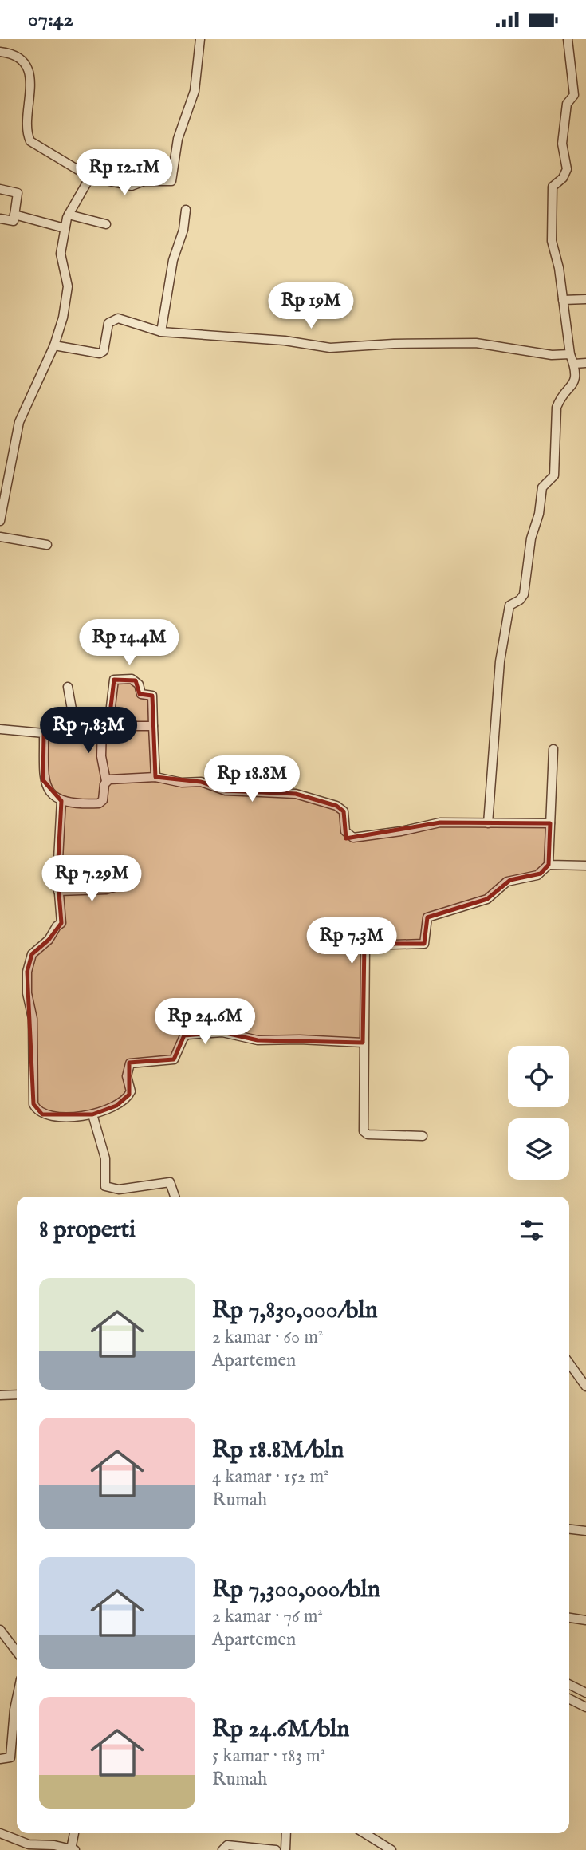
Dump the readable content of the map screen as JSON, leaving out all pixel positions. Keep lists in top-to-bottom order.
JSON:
{
  "page": {
    "status": "07:42",
    "price": [
      "Rp 12.1M",
      "Rp 19M",
      "Rp 14.4M",
      "Rp 7.83M",
      "Rp 18.8M",
      "Rp 7.29M",
      "Rp 7.3M",
      "Rp 24.6M"
    ],
    "heading": "8 properti",
    "list": [
      {
        "name": "Rp 7,830,000/bln",
        "note": "2 kamar · 60 m² · Apartemen"
      },
      {
        "name": "Rp 18.8M/bln",
        "note": "4 kamar · 152 m² · Rumah"
      },
      {
        "name": "Rp 7,300,000/bln",
        "note": "2 kamar · 76 m² · Apartemen"
      },
      {
        "name": "Rp 24.6M/bln",
        "note": "5 kamar · 183 m² · Rumah"
      }
    ]
  }
}
